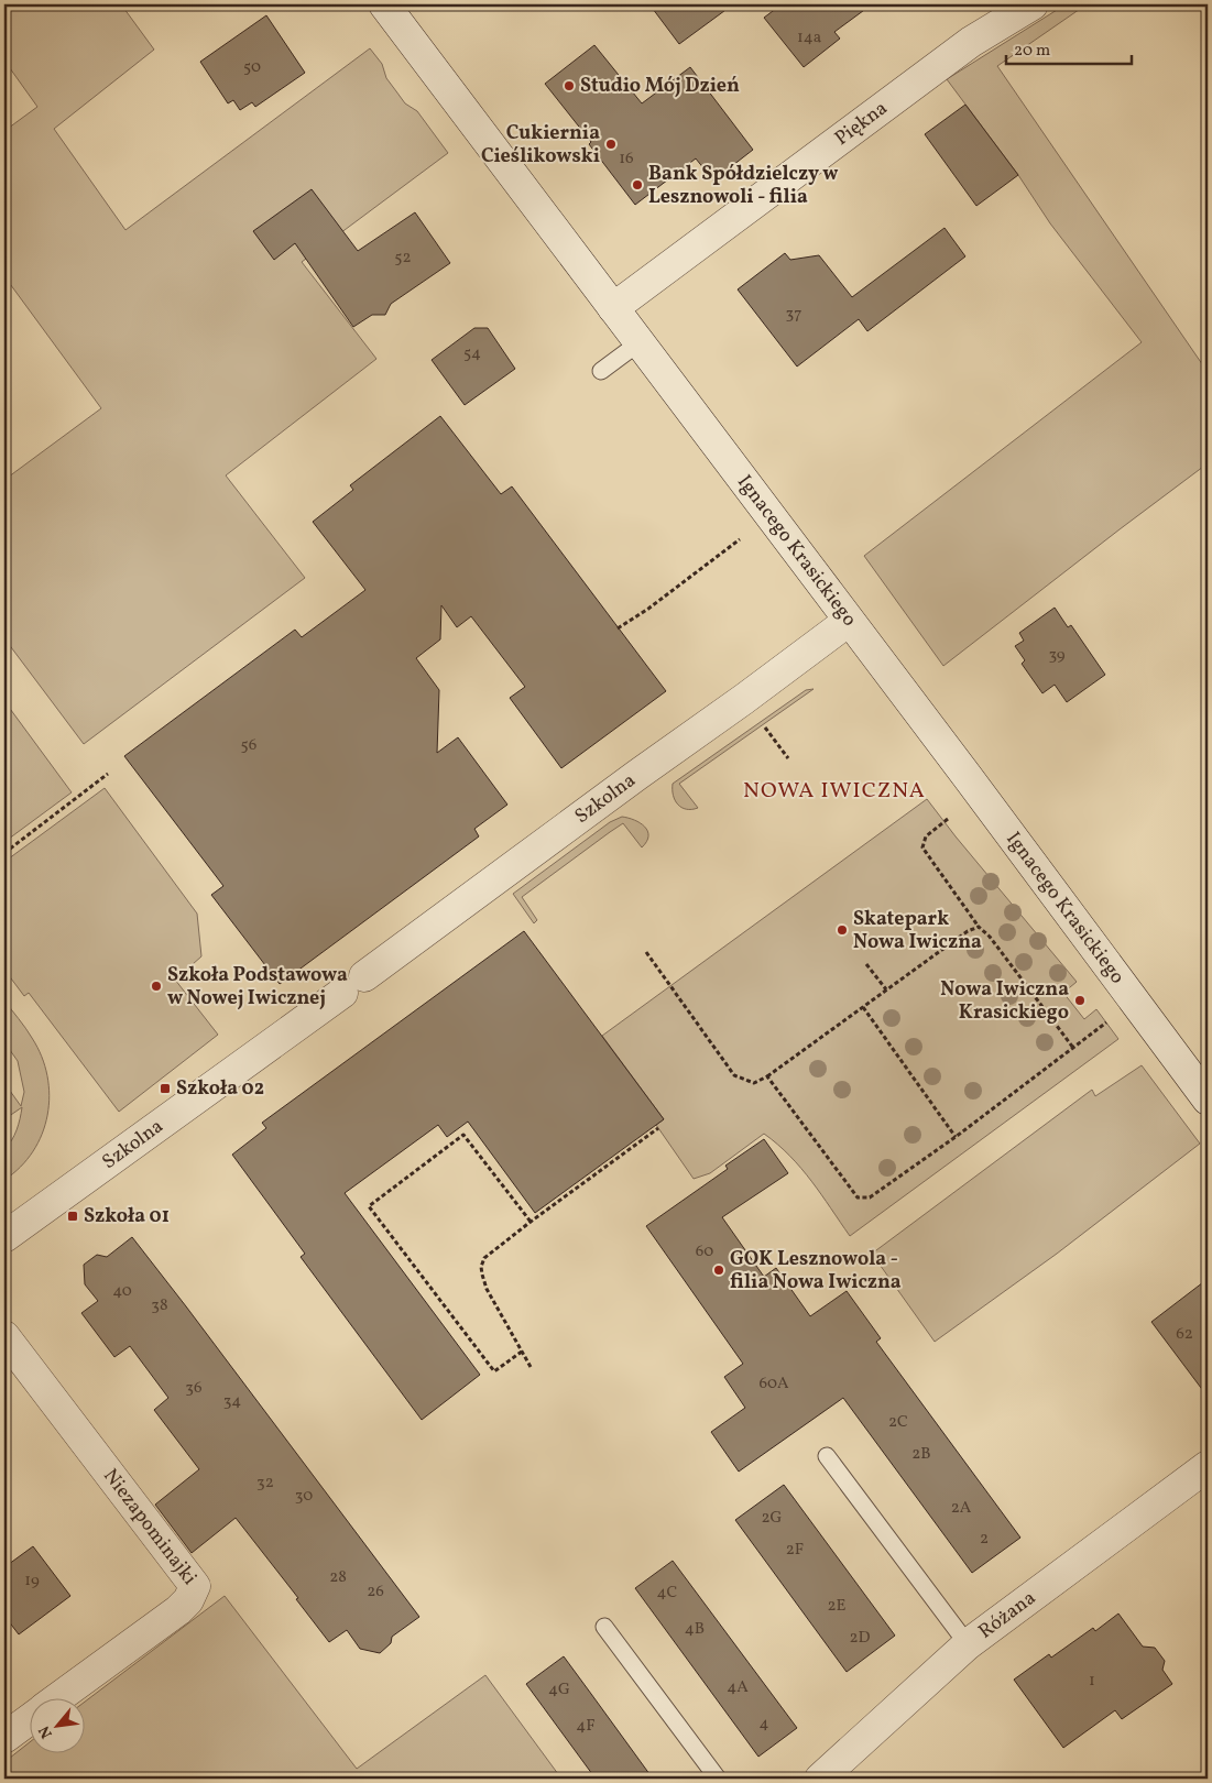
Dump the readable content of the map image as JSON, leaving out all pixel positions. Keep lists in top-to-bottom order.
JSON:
{
  "streets": {
    "street": [
      "Piękna",
      "Ignacego Krasickiego",
      "Szkolna",
      "Niezapominajki",
      "Różana"
    ]
  },
  "crossings": [
    ["Piękna", "Ignacego Krasickiego"],
    ["Ignacego Krasickiego", "Szkolna"]
  ],
  "districts": ["NOWA IWICZNA"],
  "places": {
    "other": [
      "Studio Mój Dzień",
      "Cukiernia Cieślikowski",
      "Bank Spółdzielczy w Lesznowoli - filia",
      "Skatepark Nowa Iwiczna",
      "Szkoła Podstawowa w Nowej Iwicznej",
      "Nowa Iwiczna Krasickiego",
      "GOK Lesznowola - filia Nowa Iwiczna"
    ],
    "transit": ["Szkoła 02", "Szkoła 01"]
  },
  "house_numbers": [
    "14a",
    "50",
    "16",
    "52",
    "37",
    "54",
    "39",
    "56",
    "60",
    "40",
    "38",
    "62",
    "60A",
    "36",
    "34",
    "2C",
    "2B",
    "32",
    "30",
    "2A",
    "2G",
    "2",
    "2F",
    "28",
    "19",
    "26",
    "4C",
    "2E",
    "4B",
    "2D",
    "1",
    "4A",
    "4G",
    "4",
    "4F"
  ],
  "scale_bar": "20 m",
  "north": "bottom left"
}
